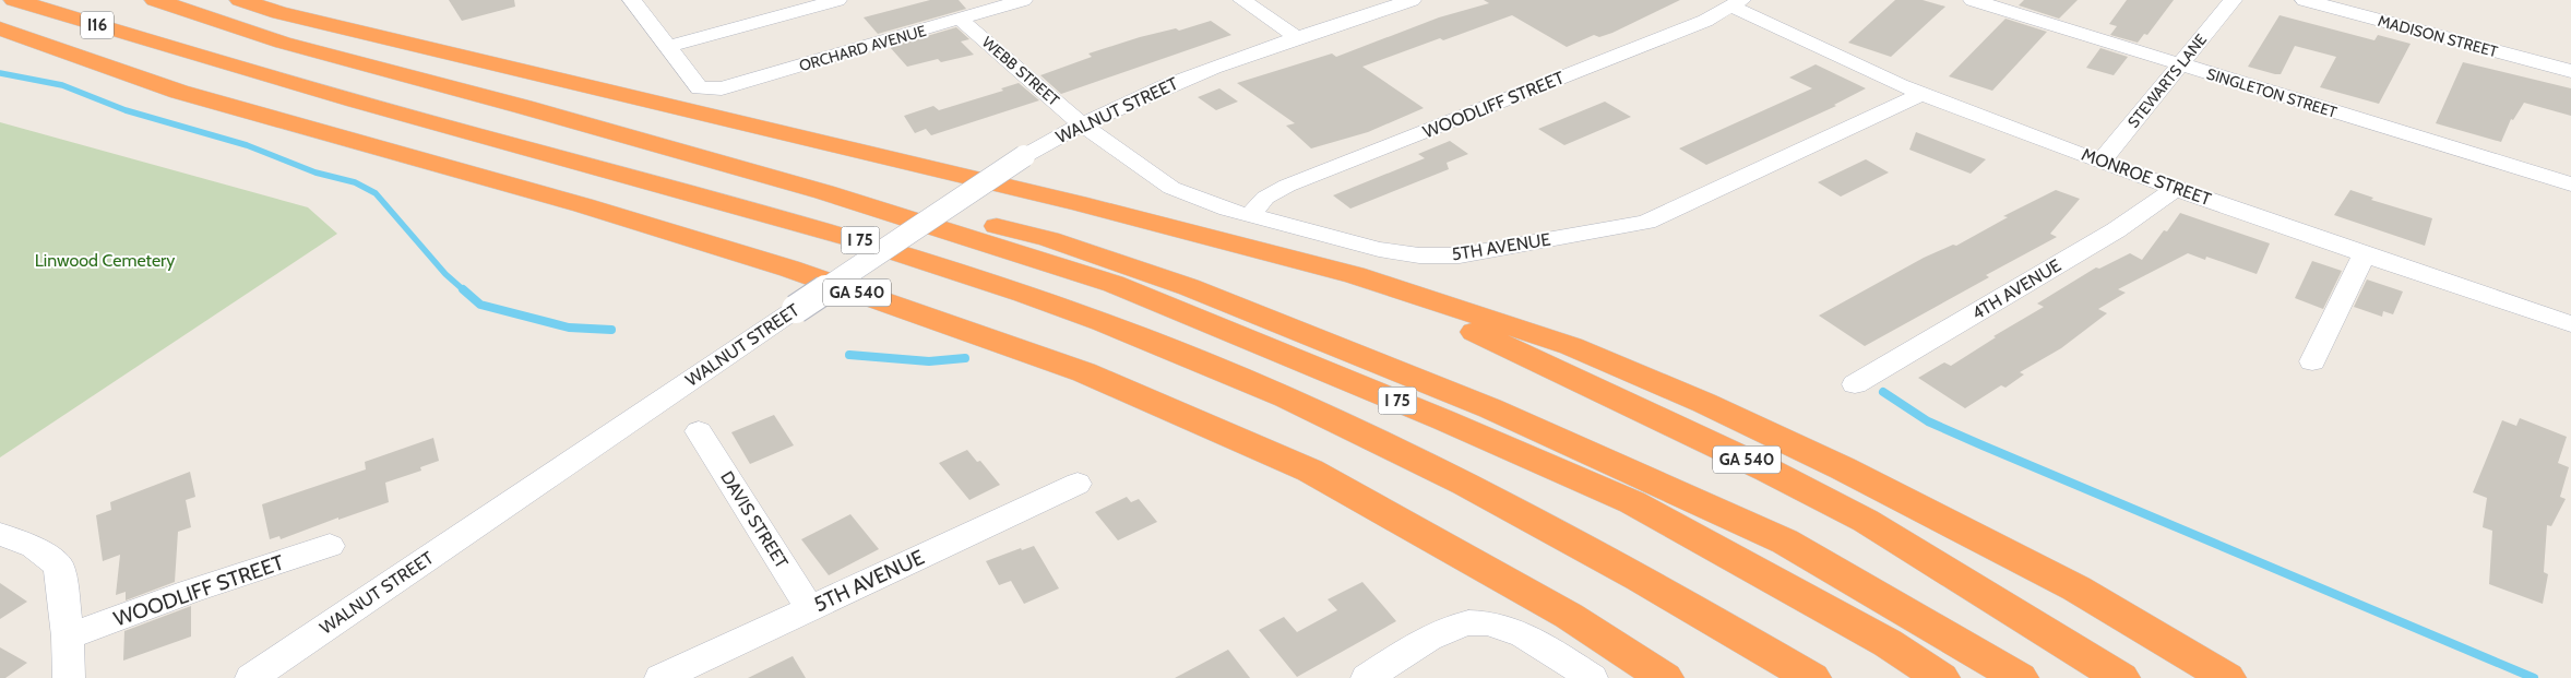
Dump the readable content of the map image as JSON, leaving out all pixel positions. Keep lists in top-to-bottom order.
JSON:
{
  "streets": {
    "highway": ["I16", "I 75", "GA 540"],
    "street": [
      "MADISON STREET",
      "ORCHARD AVENUE",
      "WEBB STREET",
      "STEWARTS LANE",
      "SINGLETON STREET",
      "WOODLIFF STREET",
      "WALNUT STREET",
      "MONROE STREET",
      "5TH AVENUE",
      "4TH AVENUE",
      "DAVIS STREET"
    ]
  },
  "crossings": [
    ["I16", "I 75"],
    ["ORCHARD AVENUE", "WEBB STREET"],
    ["WEBB STREET", "WALNUT STREET"],
    ["WEBB STREET", "5TH AVENUE"],
    ["STEWARTS LANE", "SINGLETON STREET"],
    ["STEWARTS LANE", "MONROE STREET"],
    ["WOODLIFF STREET", "MONROE STREET"],
    ["WOODLIFF STREET", "5TH AVENUE"],
    ["WALNUT STREET", "5TH AVENUE"],
    ["MONROE STREET", "5TH AVENUE"],
    ["MONROE STREET", "4TH AVENUE"],
    ["5TH AVENUE", "DAVIS STREET"]
  ],
  "parks": ["Linwood Cemetery"]
}
